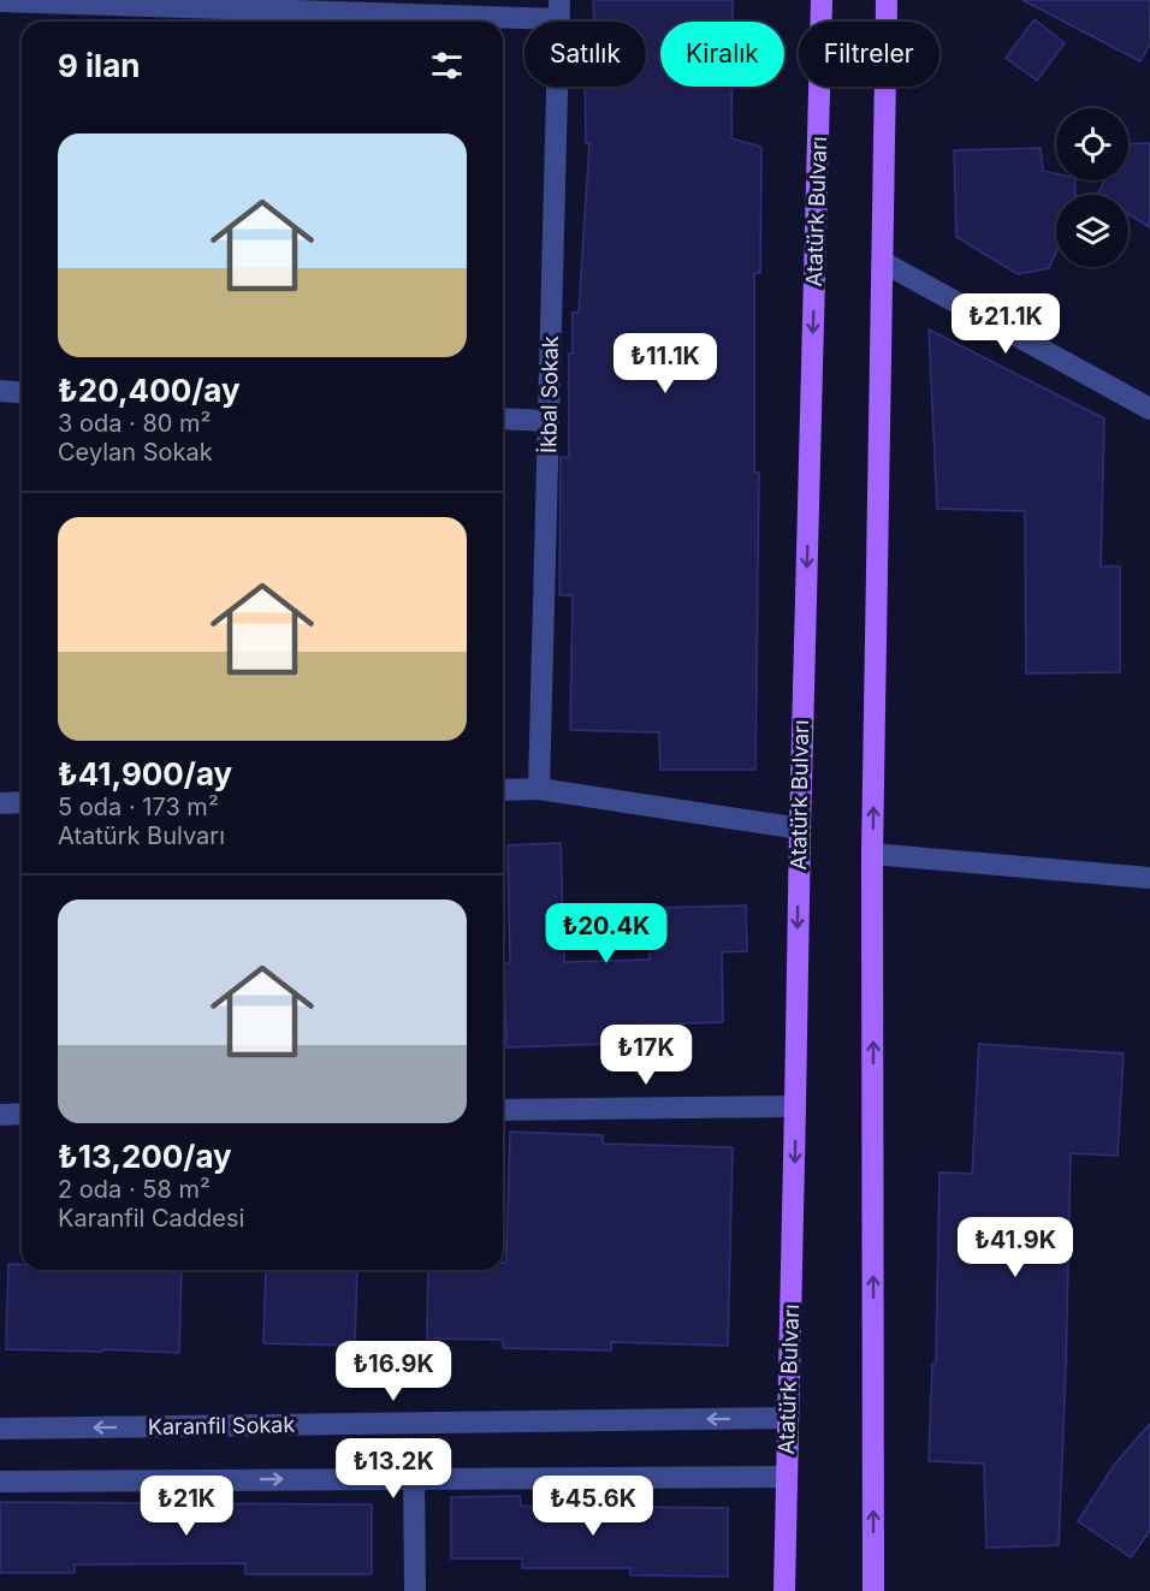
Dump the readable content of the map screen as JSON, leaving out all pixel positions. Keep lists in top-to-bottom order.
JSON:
{
  "streets": {
    "main road": ["Atatürk Bulvarı"],
    "street": ["İkbal Sokak", "Karanfil Sokak"]
  },
  "crossings": [
    ["Atatürk Bulvarı", "Karanfil Sokak"]
  ],
  "page": {
    "chip": ["Satılık", "Kiralık", "Filtreler"],
    "heading": "9 ilan",
    "list": [
      {
        "name": "₺20,400/ay",
        "note": "3 oda · 80 m² · Ceylan Sokak"
      },
      {
        "name": "₺41,900/ay",
        "note": "5 oda · 173 m² · Atatürk Bulvarı"
      },
      {
        "name": "₺13,200/ay",
        "note": "2 oda · 58 m² · Karanfil Caddesi"
      }
    ],
    "price": [
      "₺21.1K",
      "₺11.1K",
      "₺20.4K",
      "₺17K",
      "₺41.9K",
      "₺16.9K",
      "₺13.2K",
      "₺21K",
      "₺45.6K"
    ]
  }
}
